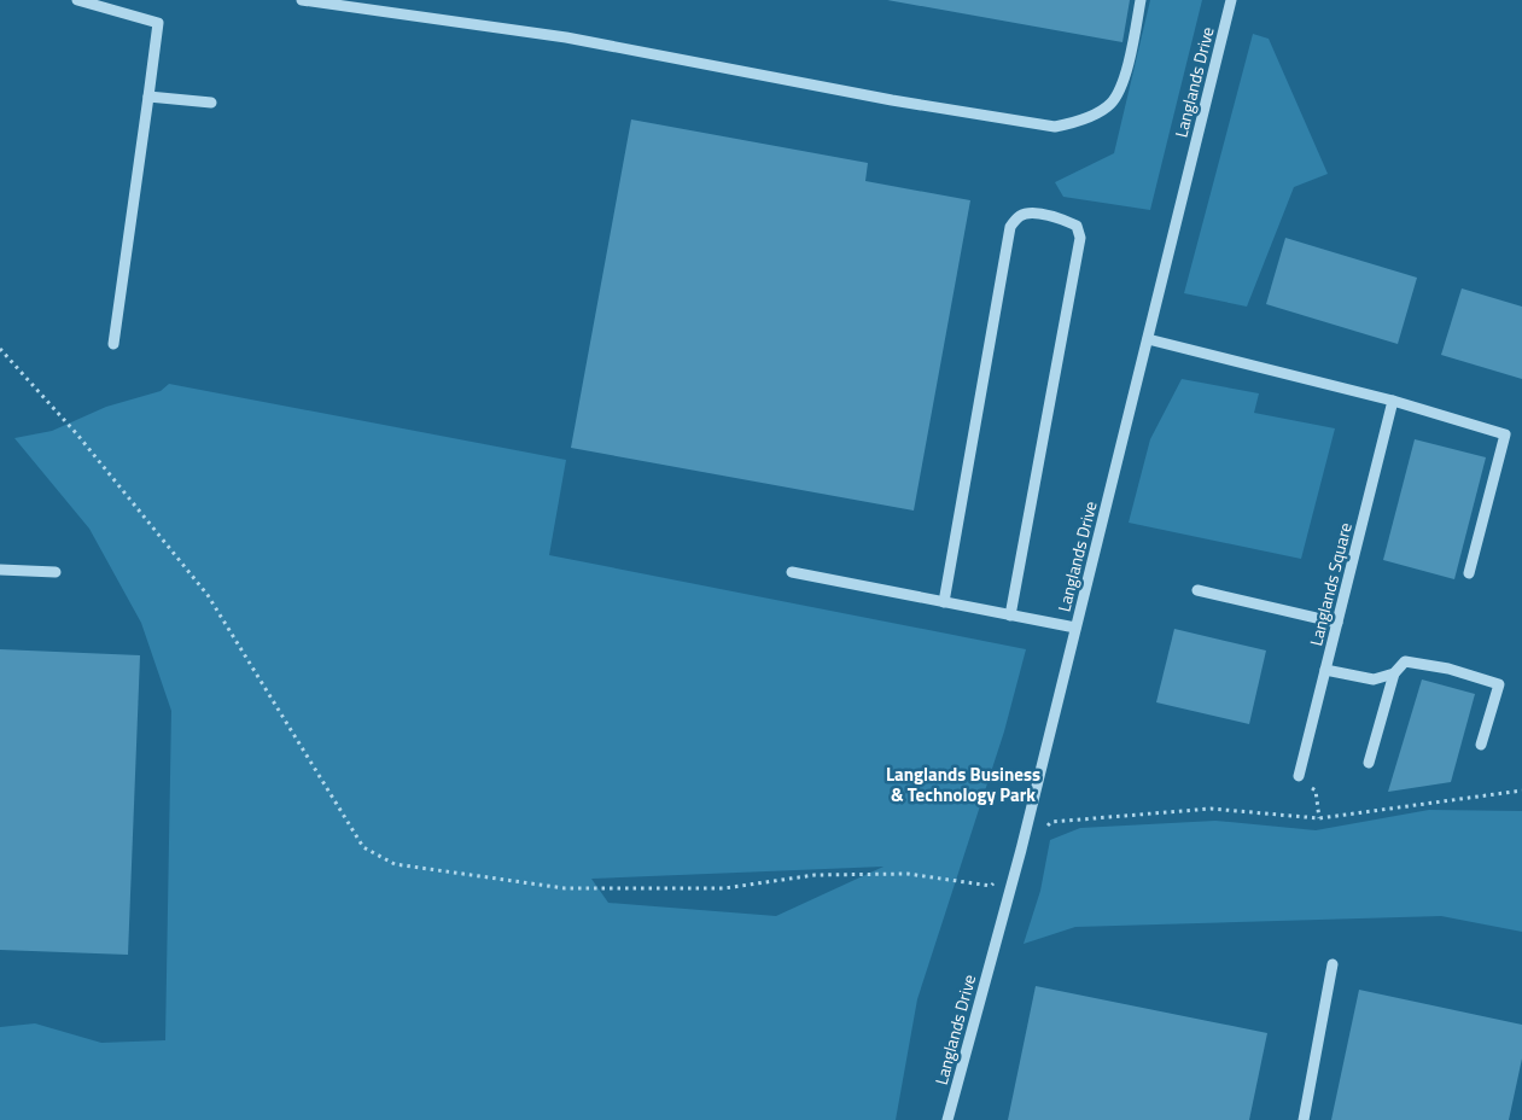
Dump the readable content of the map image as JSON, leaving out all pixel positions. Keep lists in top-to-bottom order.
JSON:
{
  "streets": {
    "street": ["Langlands Drive", "Langlands Square"]
  },
  "districts": ["Langlands Business & Technology Park"]
}
